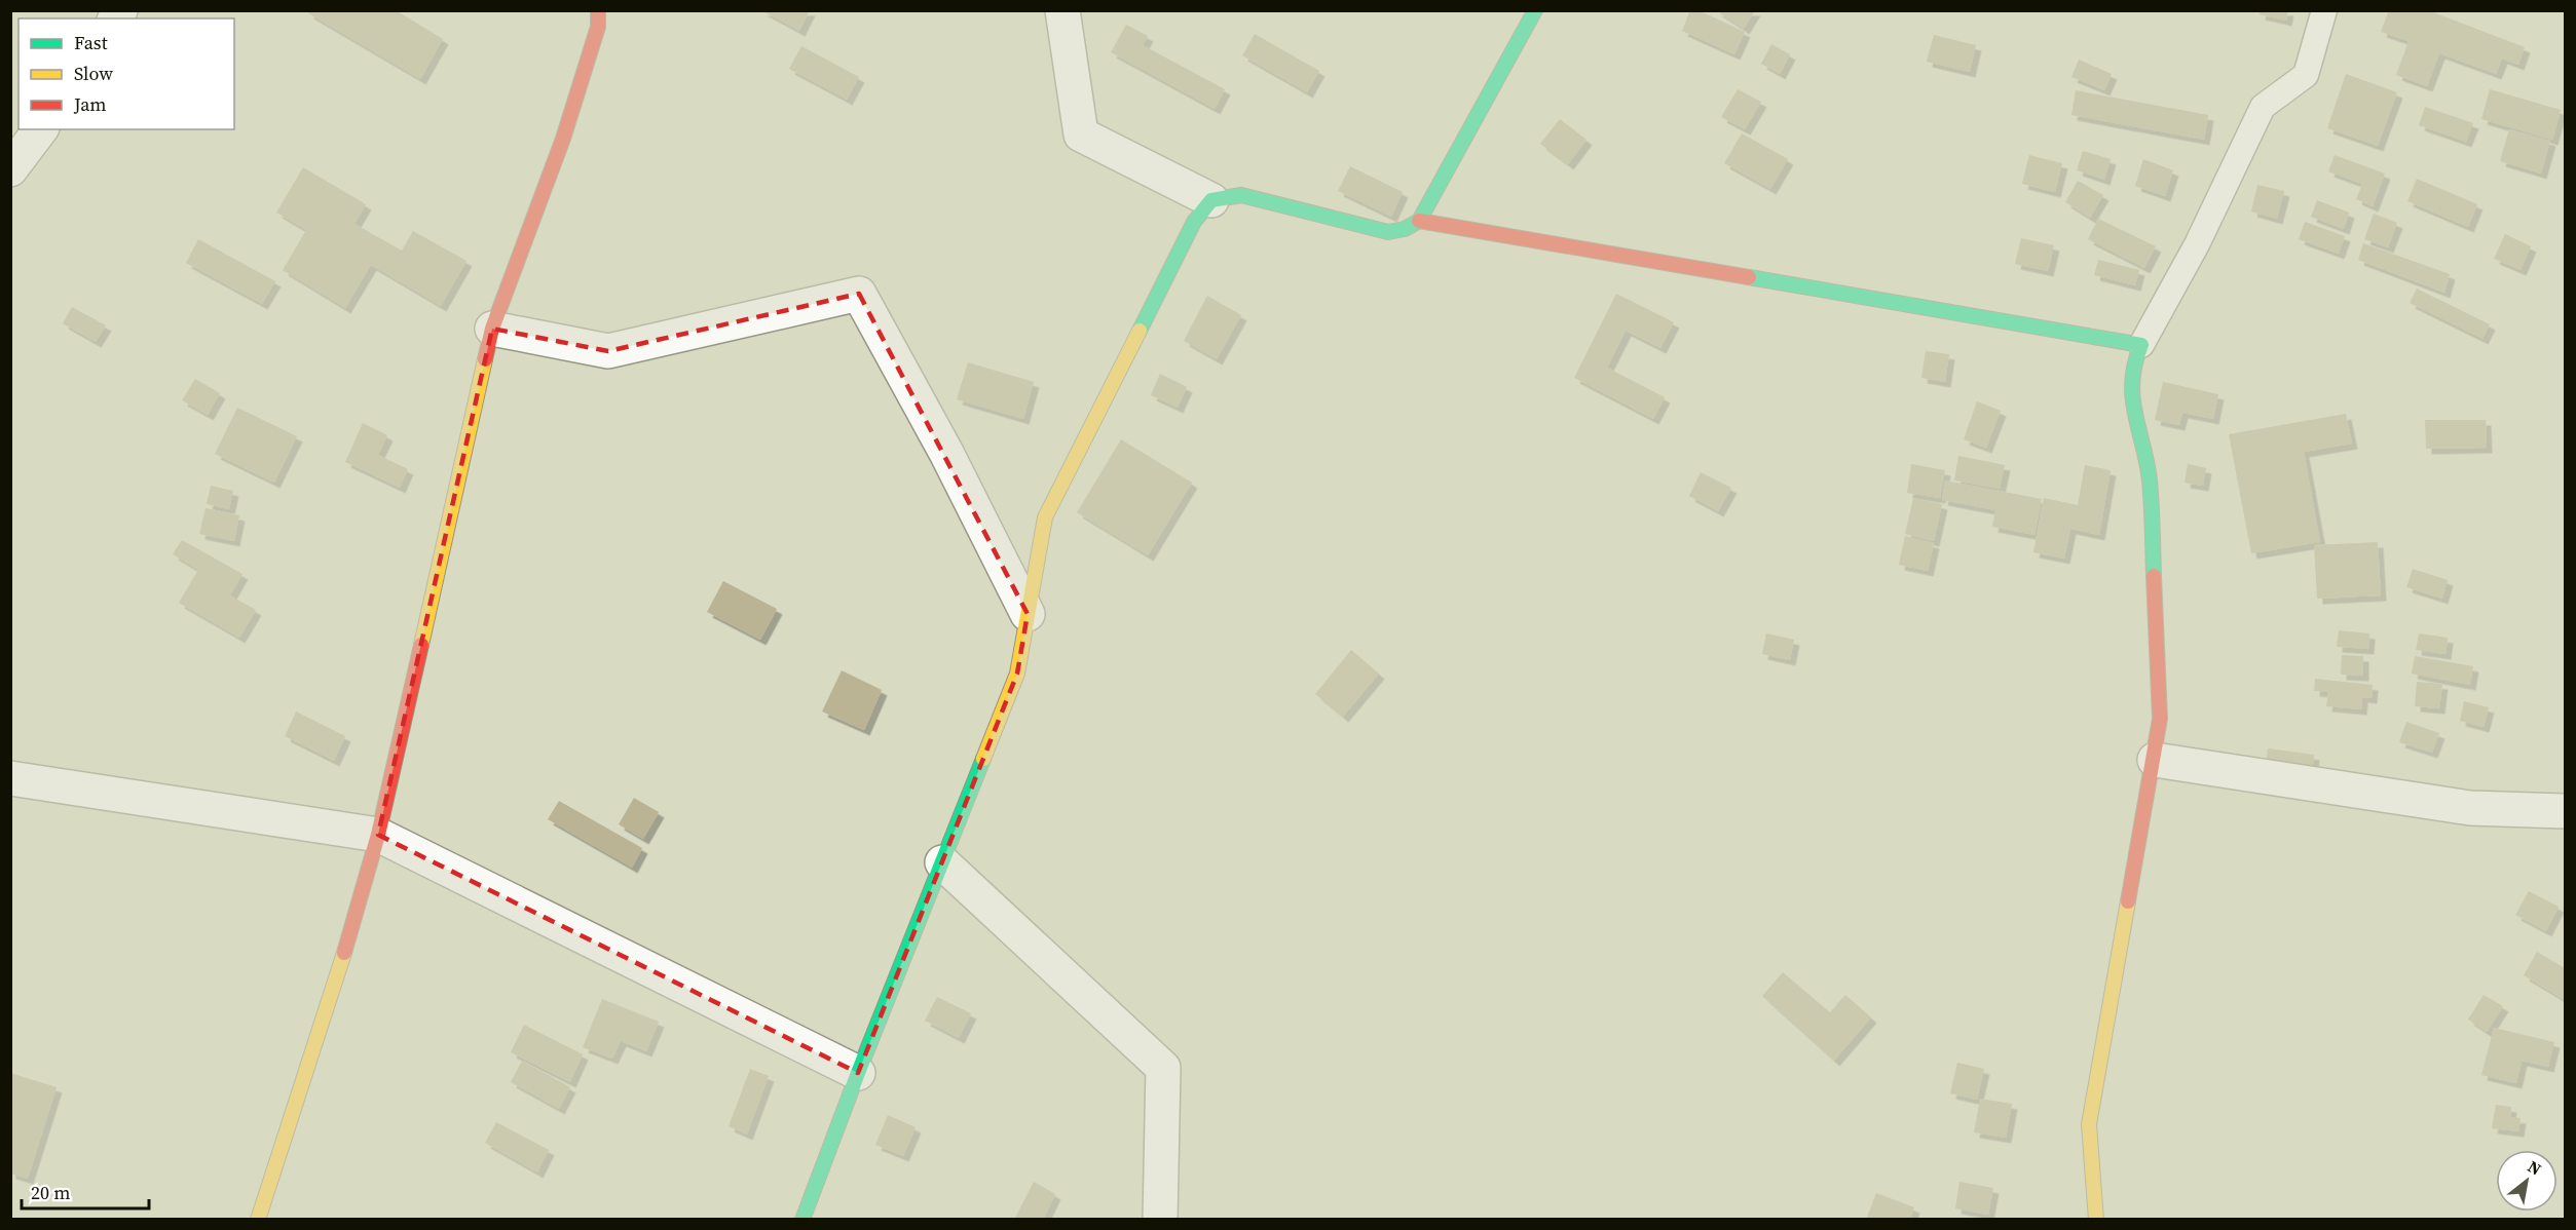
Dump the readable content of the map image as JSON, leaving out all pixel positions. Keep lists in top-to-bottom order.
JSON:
{
  "legend": ["Fast", "Slow", "Jam"],
  "scale_bar": "20 m",
  "north": "top right"
}
